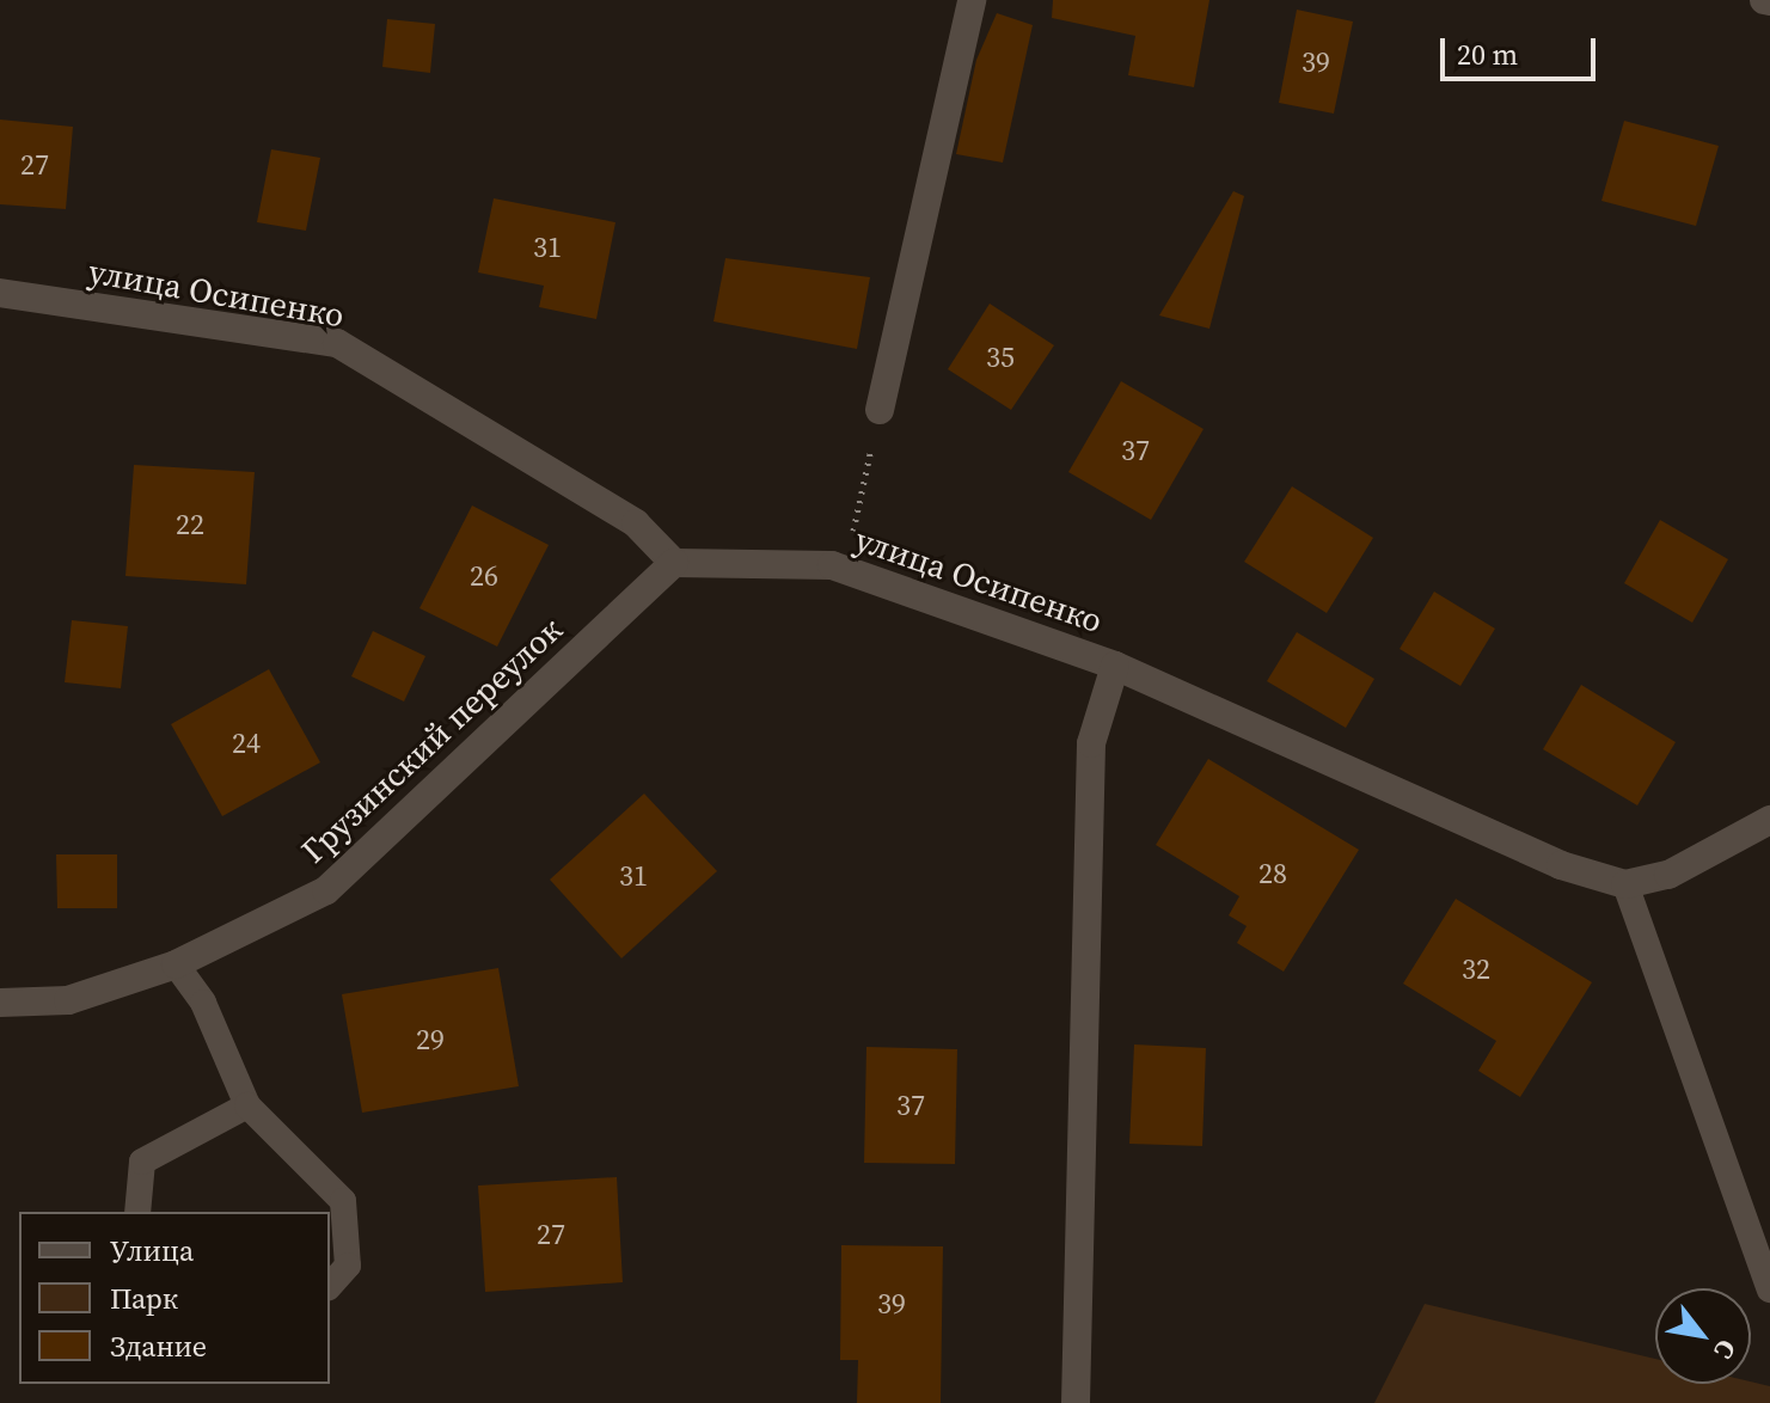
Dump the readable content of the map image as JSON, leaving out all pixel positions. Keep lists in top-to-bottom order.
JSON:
{
  "streets": {
    "street": ["улица Осипенко", "Грузинский переулок"]
  },
  "crossings": [
    ["улица Осипенко", "Грузинский переулок"]
  ],
  "house_numbers": [
    "39",
    "27",
    "31",
    "35",
    "37",
    "22",
    "26",
    "24",
    "28",
    "31",
    "32",
    "29",
    "37",
    "27",
    "39"
  ],
  "legend": ["Улица", "Парк", "Здание"],
  "scale_bar": "20 m",
  "north": "bottom right"
}
